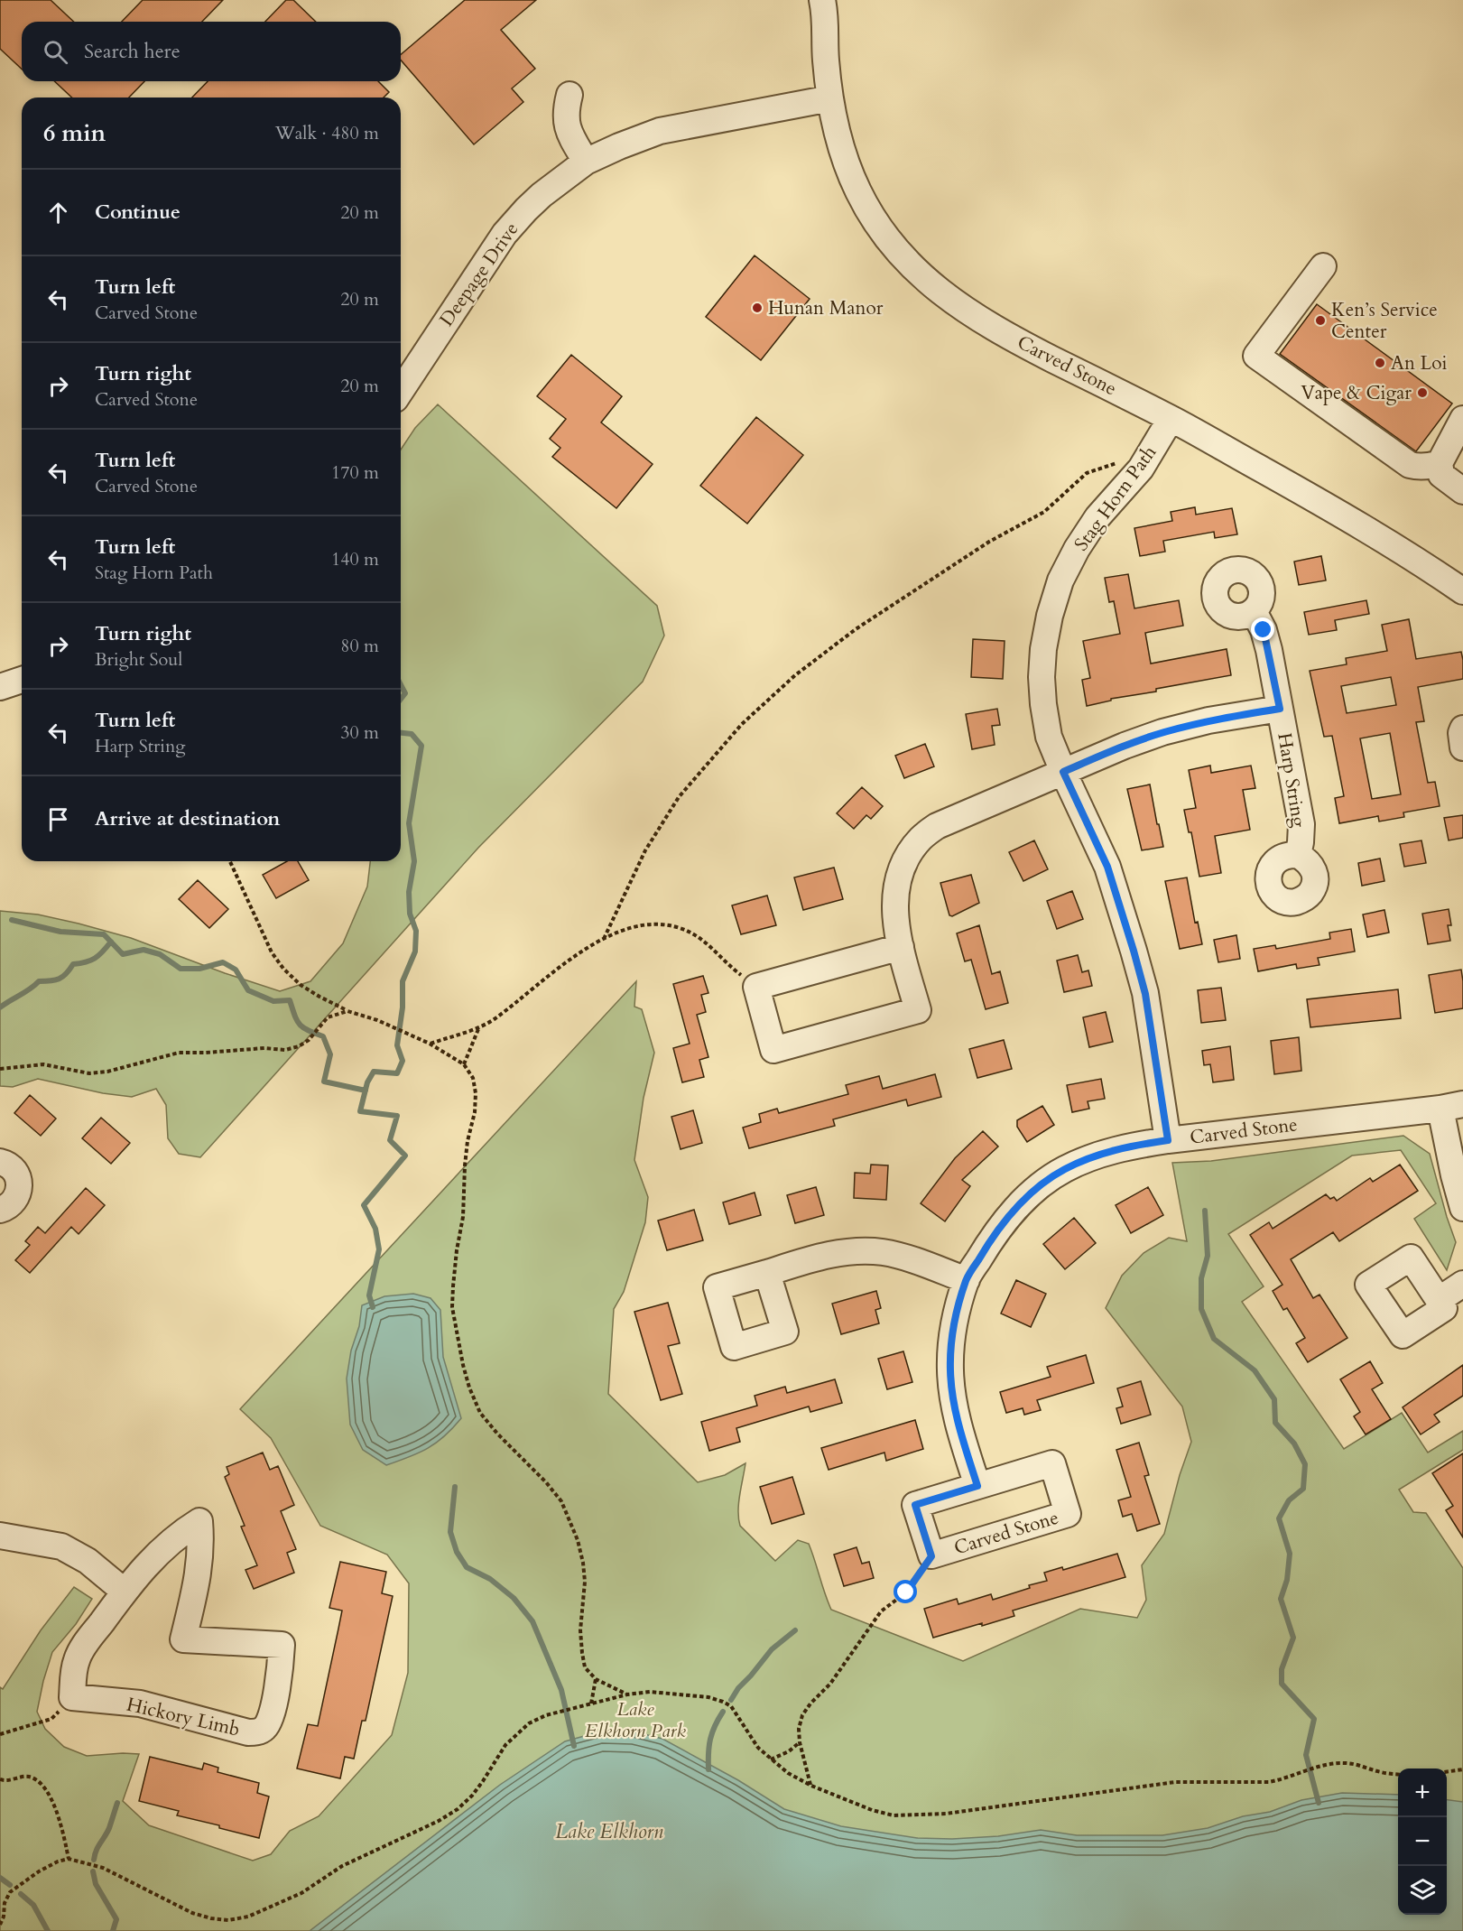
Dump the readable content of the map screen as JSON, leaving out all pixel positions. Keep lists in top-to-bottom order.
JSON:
{
  "streets": {
    "street": [
      "Deepage Drive",
      "Carved Stone",
      "Stag Horn Path",
      "Harp String",
      "Hickory Limb"
    ]
  },
  "crossings": [
    ["Deepage Drive", "Carved Stone"],
    ["Carved Stone", "Stag Horn Path"]
  ],
  "water": ["Lake Elkhorn"],
  "parks": ["Lake Elkhorn Park"],
  "places": [
    "Hunan Manor",
    "Ken’s Service Center",
    "An Loi",
    "Vape & Cigar"
  ],
  "page": {
    "search": "Search here",
    "heading": ["6 min", "Walk · 480 m"],
    "list": [
      ["Continue", "20 m"],
      ["Turn left", "Carved Stone", "20 m"],
      ["Turn right", "Carved Stone", "20 m"],
      ["Turn left", "Carved Stone", "170 m"],
      ["Turn left", "Stag Horn Path", "140 m"],
      ["Turn right", "Bright Soul", "80 m"],
      ["Turn left", "Harp String", "30 m"],
      "Arrive at destination"
    ],
    "map_buttons": ["+", "−"]
  }
}
